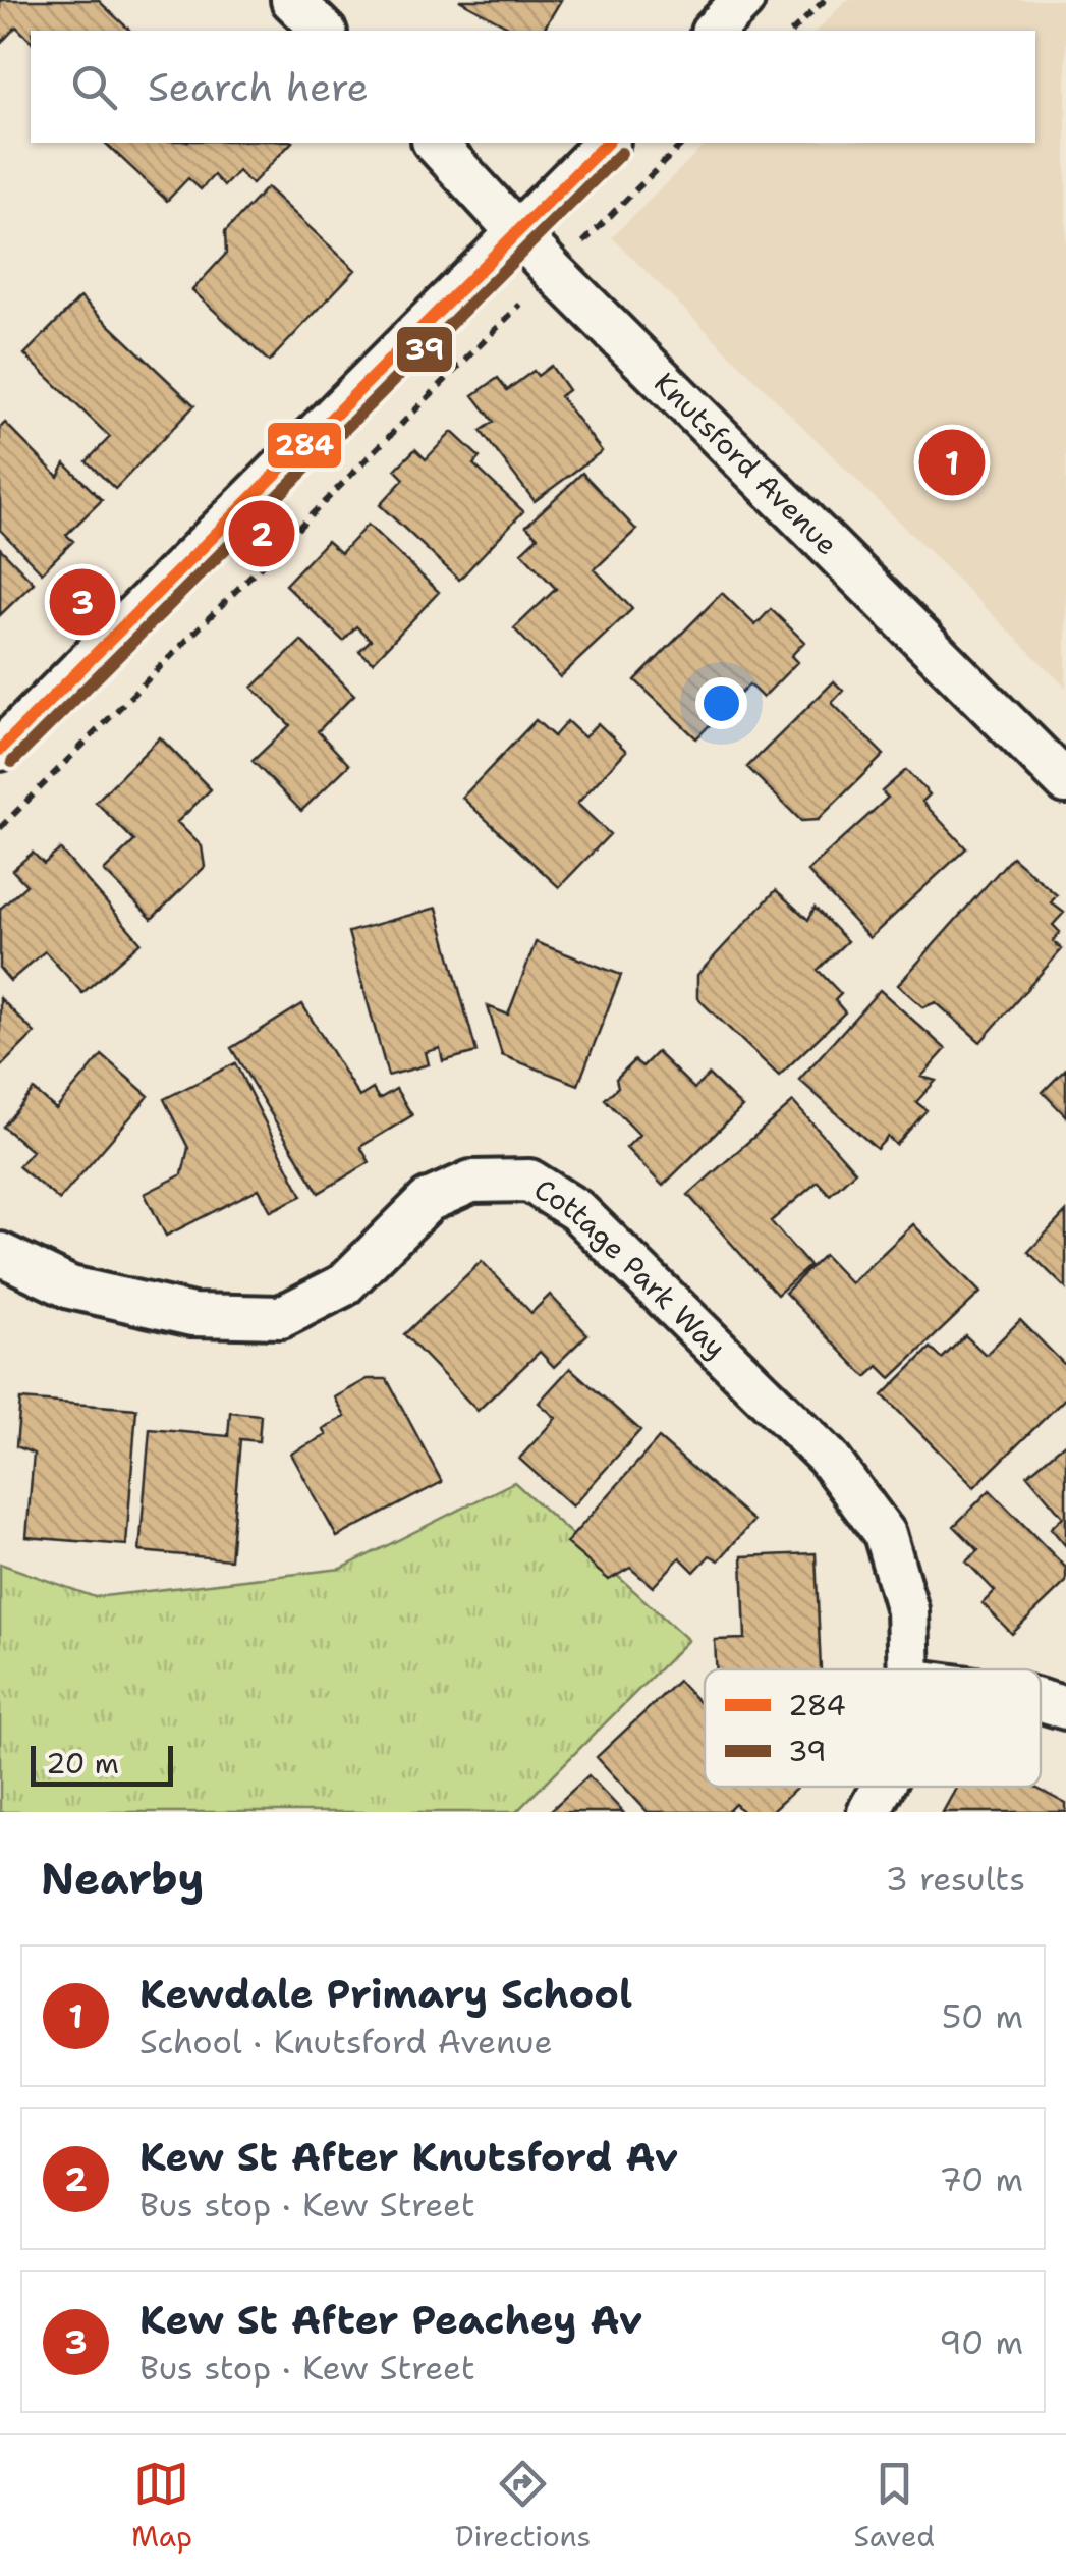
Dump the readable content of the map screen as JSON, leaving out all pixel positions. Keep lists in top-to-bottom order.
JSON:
{
  "streets": {
    "street": ["Knutsford Avenue", "Cottage Park Way"]
  },
  "lines": ["transit line 284", "transit line 39"],
  "legend": ["284", "39"],
  "scale_bar": "20 m",
  "page": {
    "search": "Search here",
    "pins": ["1", "2", "3"],
    "scale": "20 m",
    "heading": ["Nearby", "3 results"],
    "list": [
      {
        "mark": "1",
        "name": "Kewdale Primary School",
        "note": "School · Knutsford Avenue",
        "value": "50 m"
      },
      {
        "mark": "2",
        "name": "Kew St After Knutsford Av",
        "note": "Bus stop · Kew Street",
        "value": "70 m"
      },
      {
        "mark": "3",
        "name": "Kew St After Peachey Av",
        "note": "Bus stop · Kew Street",
        "value": "90 m"
      }
    ],
    "nav": ["Map", "Directions", "Saved"]
  }
}
